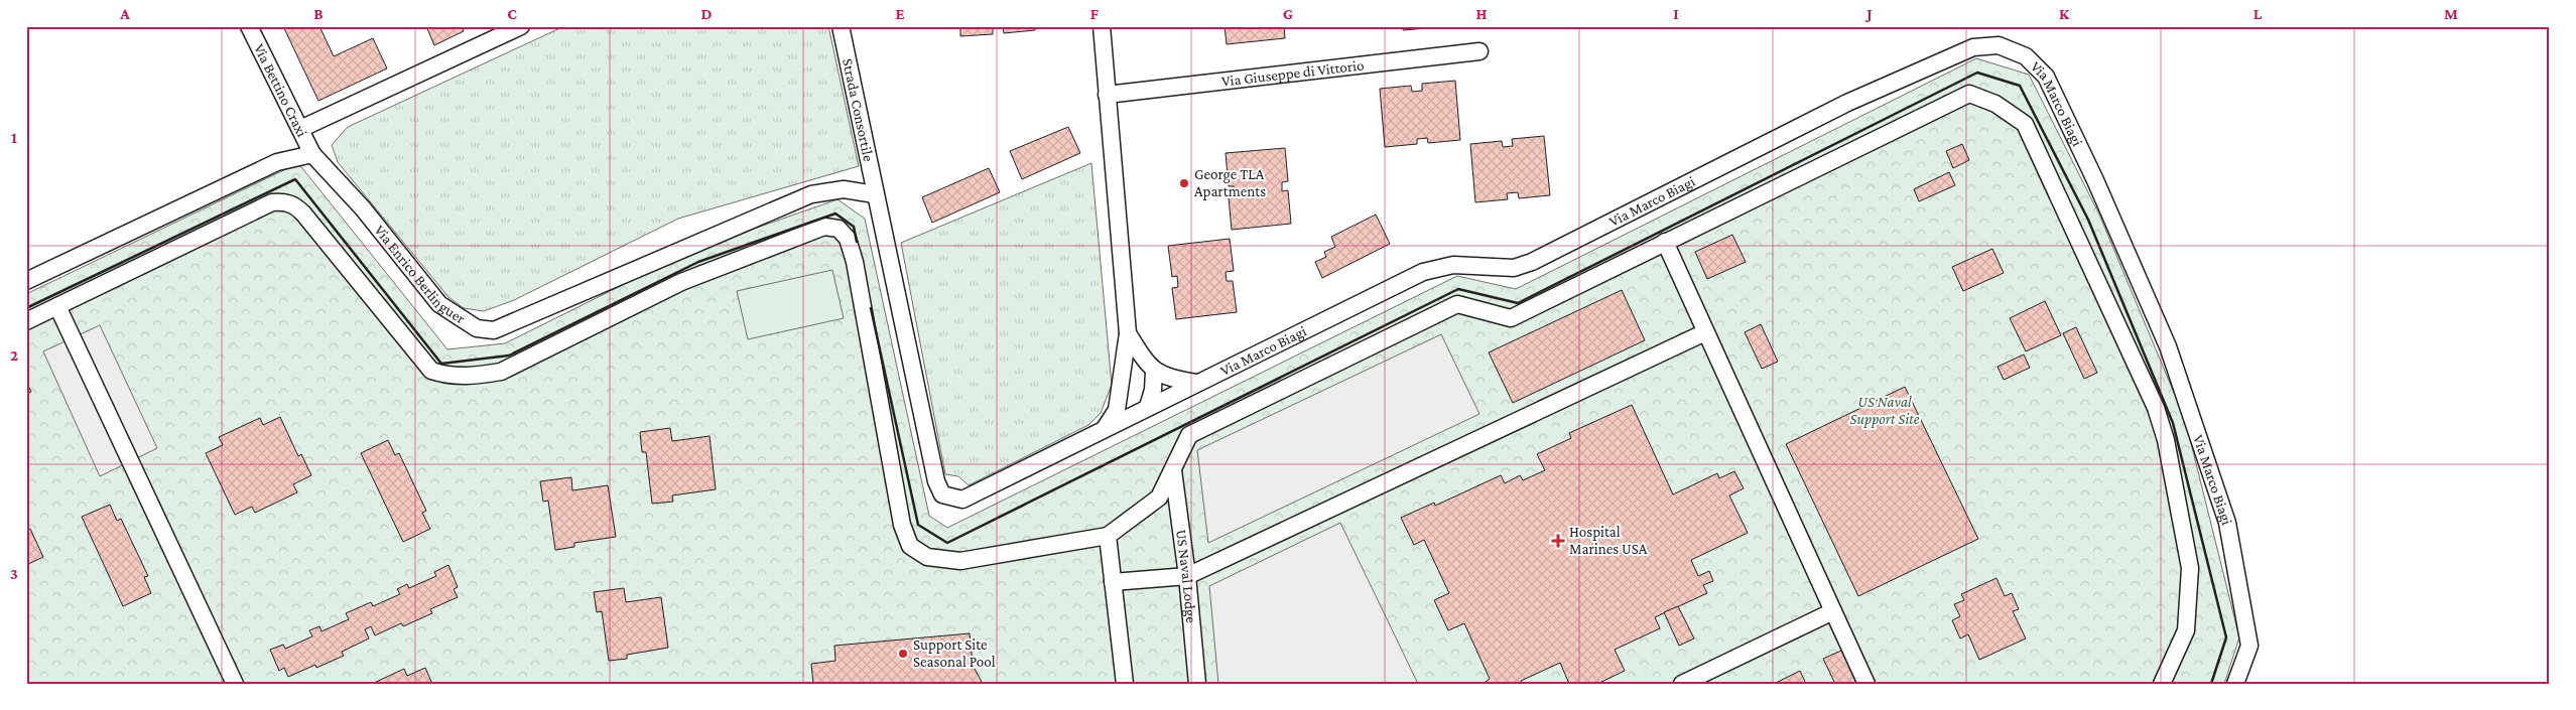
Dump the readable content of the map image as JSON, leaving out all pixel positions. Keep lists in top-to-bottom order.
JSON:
{
  "streets": {
    "street": [
      "Via Giuseppe di Vittorio",
      "Via Bettino Craxi",
      "Via Marco Biagi",
      "Strada Consortile",
      "Via Enrico Berlinguer",
      "US Naval Lodge"
    ]
  },
  "crossings": [
    ["Via Bettino Craxi", "Via Enrico Berlinguer"],
    ["Via Marco Biagi", "Strada Consortile"],
    ["Via Marco Biagi", "Via Enrico Berlinguer"],
    ["Strada Consortile", "Via Enrico Berlinguer"]
  ],
  "parks": ["US Naval Support Site"],
  "places": {
    "other": ["George TLA Apartments", "Support Site Seasonal Pool"],
    "health": ["Hospital Marines USA"]
  },
  "grid": {
    "columns": [
      "A",
      "B",
      "C",
      "D",
      "E",
      "F",
      "G",
      "H",
      "I",
      "J",
      "K",
      "L",
      "M"
    ],
    "rows": ["1", "2", "3"]
  }
}
